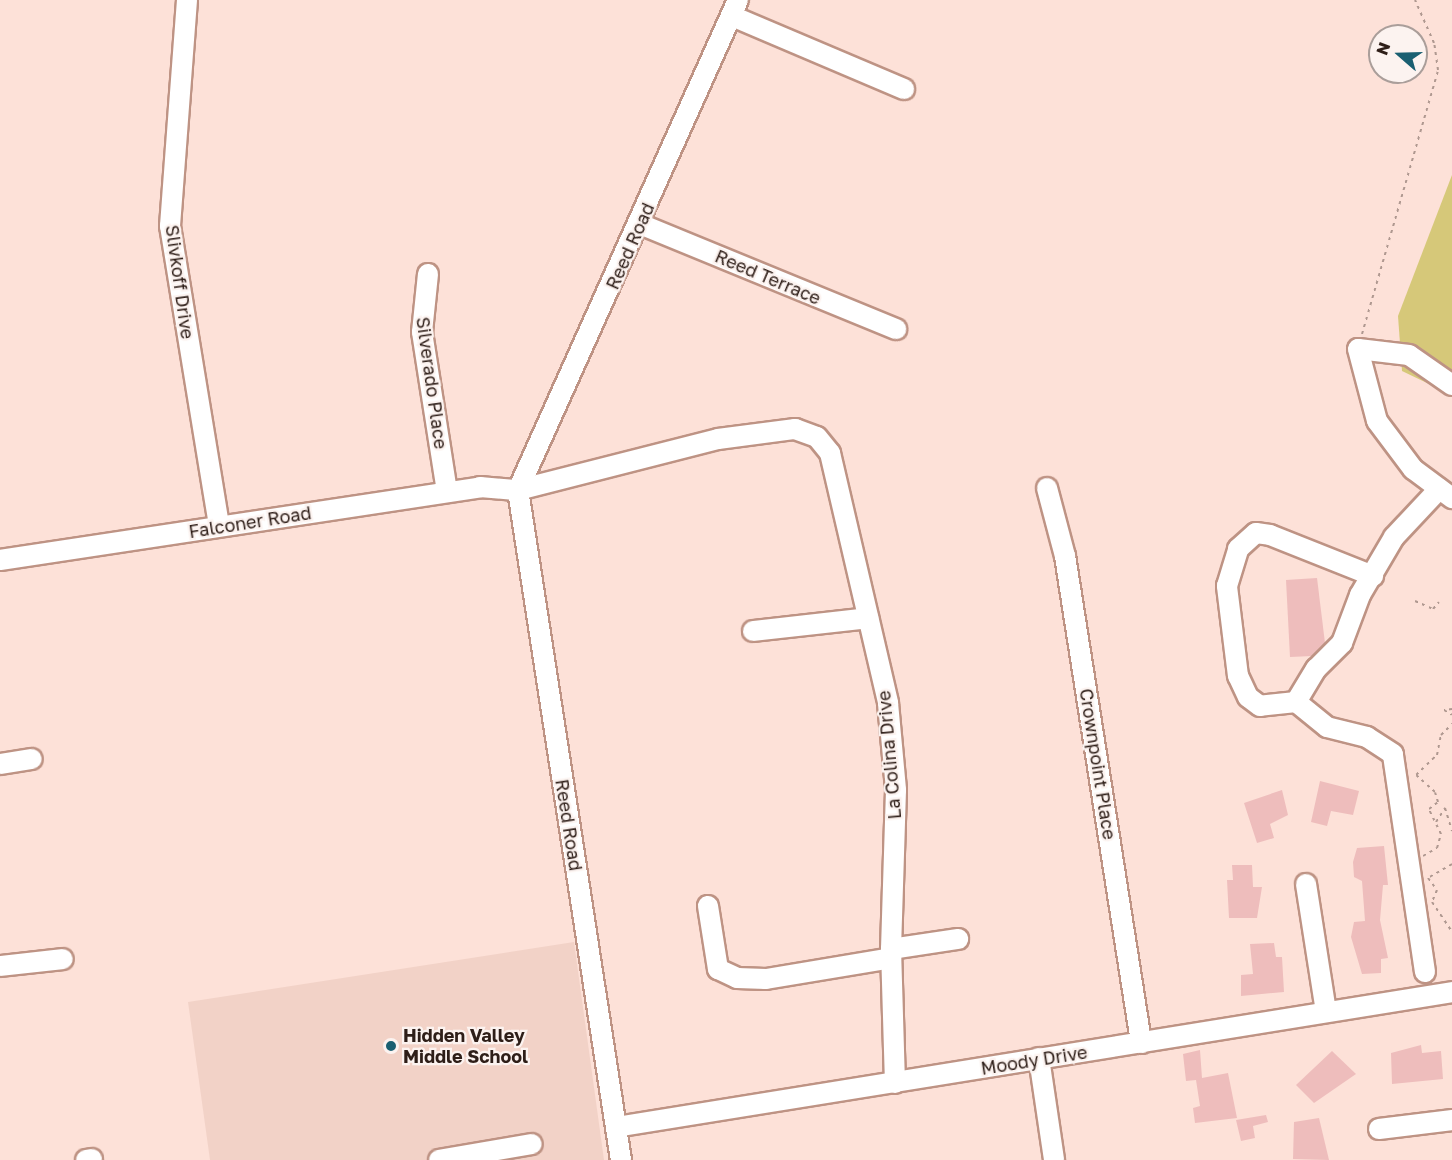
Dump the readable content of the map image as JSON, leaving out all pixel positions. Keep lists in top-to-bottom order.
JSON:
{
  "streets": {
    "street": [
      "Reed Road",
      "Reed Terrace",
      "Slivkoff Drive",
      "Silverado Place",
      "Falconer Road",
      "La Colina Drive",
      "Crownpoint Place",
      "Moody Drive"
    ]
  },
  "crossings": [
    ["Reed Road", "Reed Terrace"],
    ["Reed Road", "Falconer Road"],
    ["Reed Road", "Moody Drive"],
    ["Slivkoff Drive", "Falconer Road"],
    ["Silverado Place", "Falconer Road"],
    ["Falconer Road", "La Colina Drive"],
    ["La Colina Drive", "Moody Drive"],
    ["Crownpoint Place", "Moody Drive"]
  ],
  "places": ["Hidden Valley Middle School"],
  "north": "left"
}
